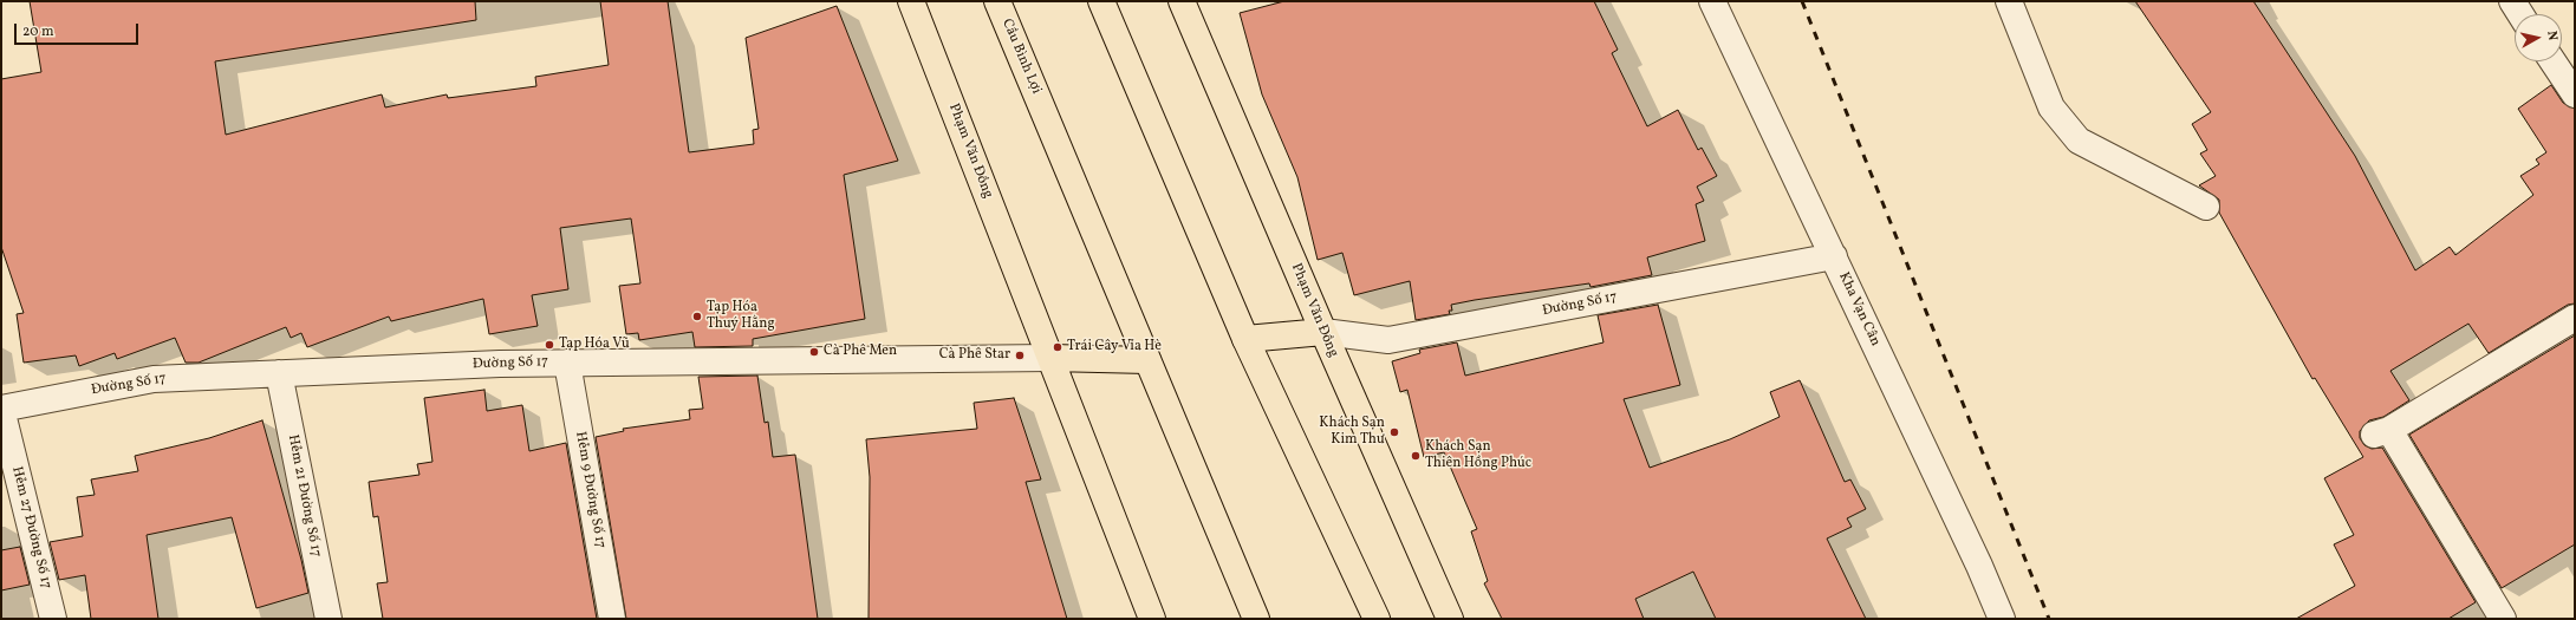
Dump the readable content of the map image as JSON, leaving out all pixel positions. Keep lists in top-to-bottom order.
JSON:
{
  "streets": {
    "main road": ["Cầu Bình Lợi", "Phạm Văn Đồng"],
    "street": [
      "Đường Số 17",
      "Kha Vạn Cân",
      "Hẻm 9 Đường Số 17",
      "Hẻm 21 Đường Số 17",
      "Hẻm 27 Đường Số 17"
    ]
  },
  "crossings": [
    ["Phạm Văn Đồng", "Đường Số 17"],
    ["Đường Số 17", "Kha Vạn Cân"],
    ["Đường Số 17", "Hẻm 9 Đường Số 17"],
    ["Đường Số 17", "Hẻm 21 Đường Số 17"],
    ["Đường Số 17", "Hẻm 27 Đường Số 17"]
  ],
  "places": [
    "Tạp Hóa Thuý Hằng",
    "Tạp Hóa Vũ",
    "Trái Cây Vỉa Hè",
    "Cà Phê Men",
    "Cà Phê Star",
    "Khách Sạn Kim Thư",
    "Khách Sạn Thiên Hồng Phúc"
  ],
  "scale_bar": "20 m",
  "north": "right"
}
